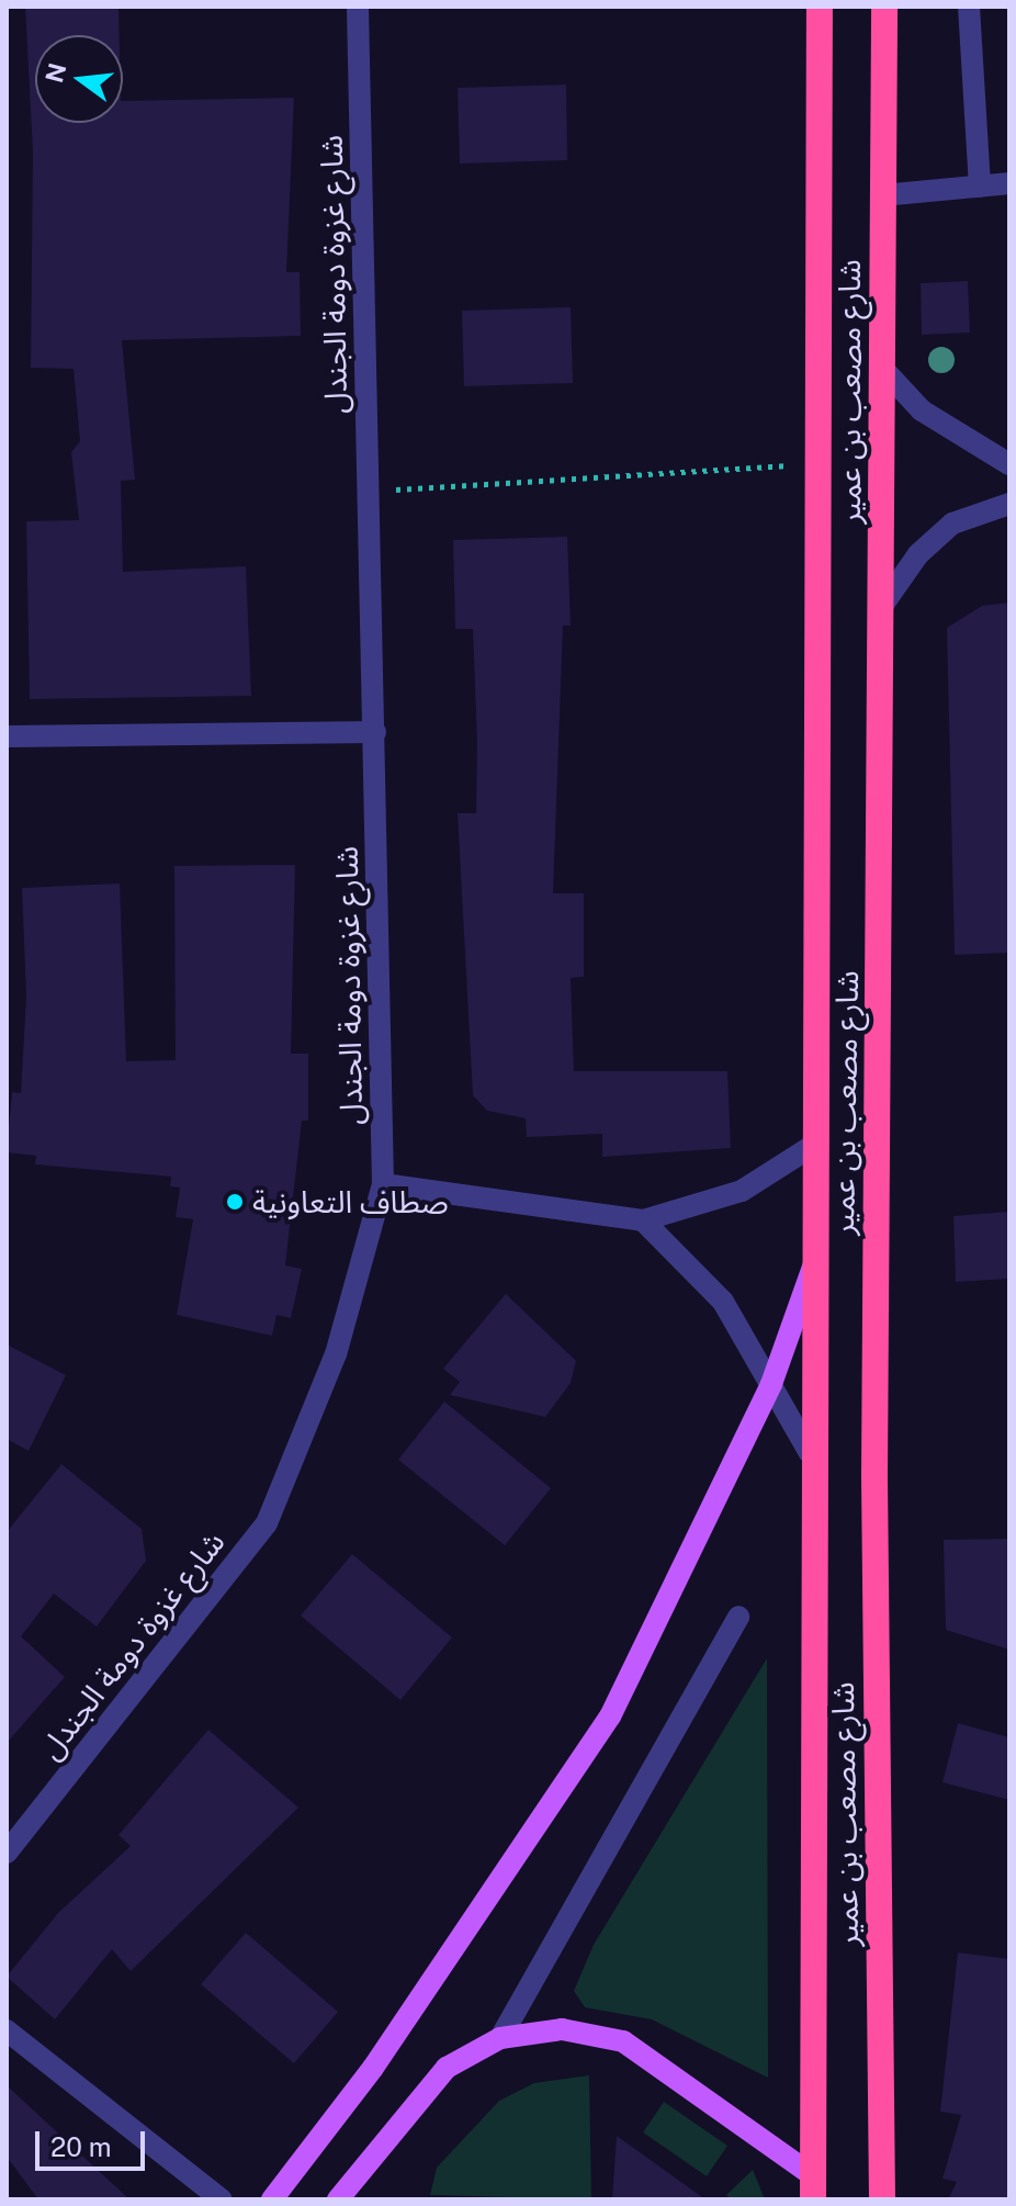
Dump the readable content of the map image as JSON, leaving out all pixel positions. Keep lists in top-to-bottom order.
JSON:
{
  "streets": {
    "highway": ["شارع مصعب بن عمير"],
    "street": ["شارع غزوة دومة الجندل"]
  },
  "places": ["صطاف التعاونية"],
  "scale_bar": "20 m",
  "north": "left"
}
